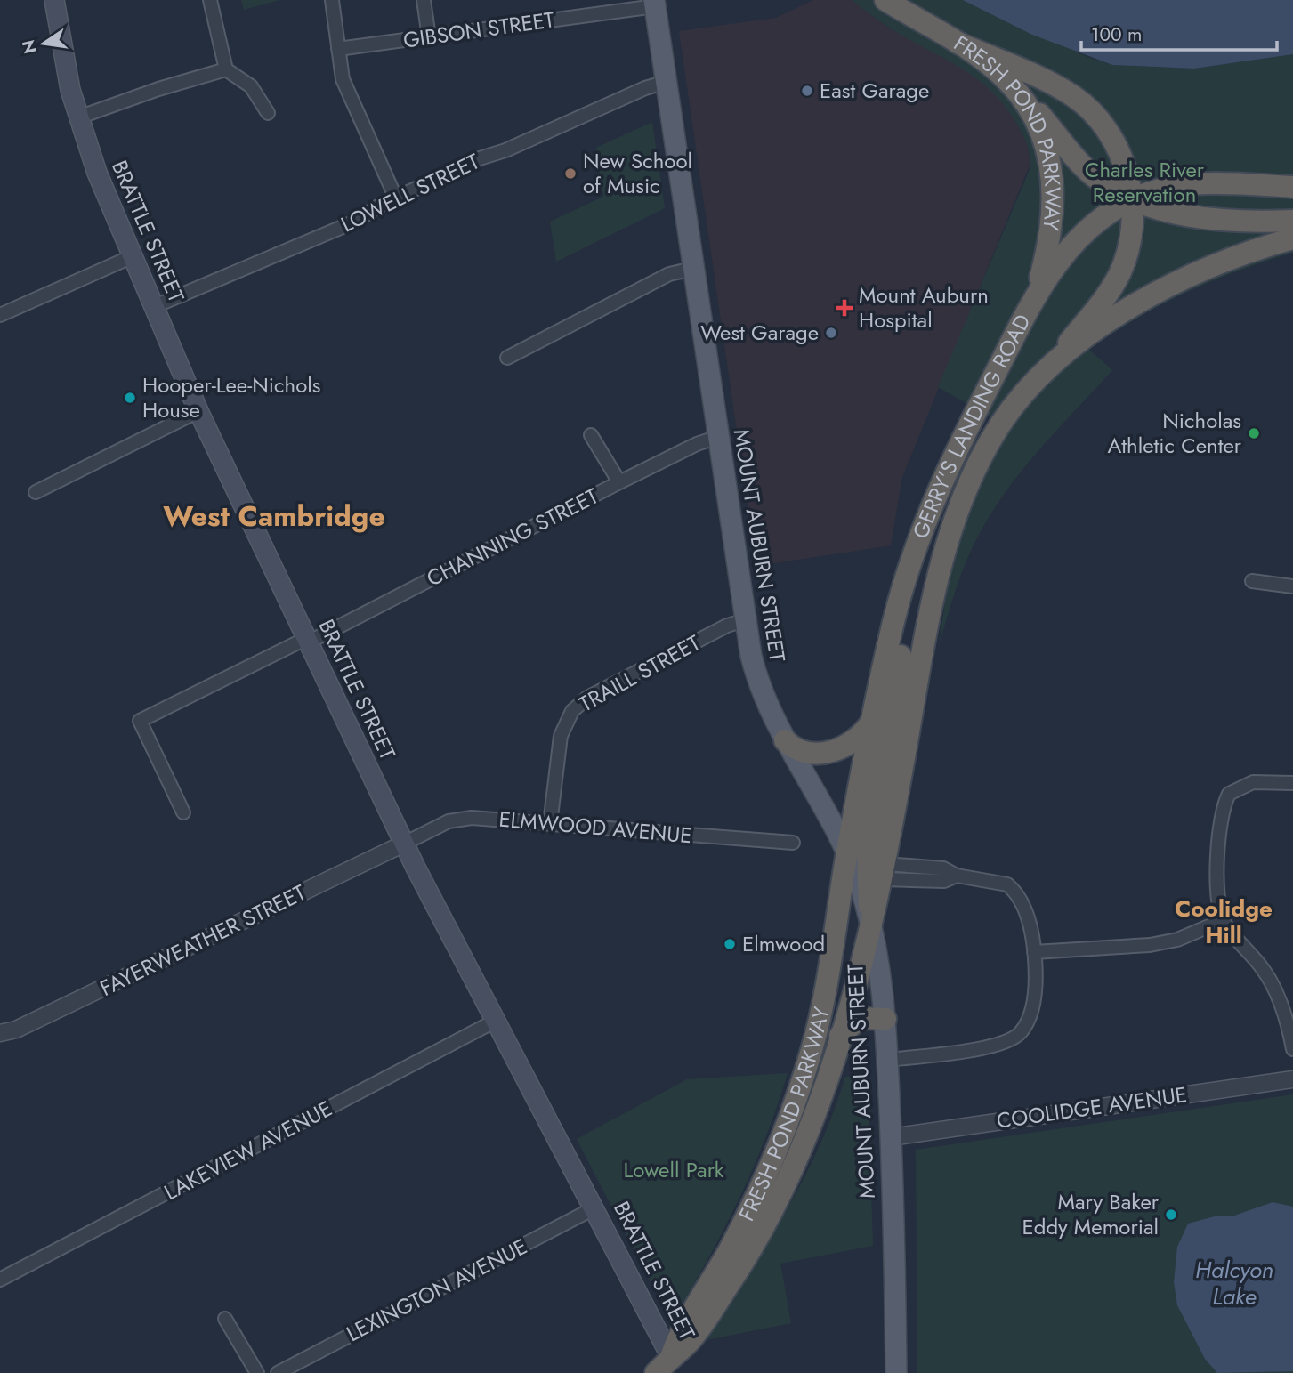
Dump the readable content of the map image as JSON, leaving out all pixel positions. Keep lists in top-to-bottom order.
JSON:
{
  "streets": {
    "highway": ["FRESH POND PARKWAY", "GERRY'S LANDING ROAD"],
    "main road": ["BRATTLE STREET", "MOUNT AUBURN STREET"],
    "street": [
      "GIBSON STREET",
      "LOWELL STREET",
      "CHANNING STREET",
      "TRAILL STREET",
      "ELMWOOD AVENUE",
      "FAYERWEATHER STREET",
      "COOLIDGE AVENUE",
      "LAKEVIEW AVENUE",
      "LEXINGTON AVENUE"
    ]
  },
  "crossings": [
    ["GIBSON STREET", "MOUNT AUBURN STREET"],
    ["FRESH POND PARKWAY", "BRATTLE STREET"],
    ["FRESH POND PARKWAY", "GERRY'S LANDING ROAD"],
    ["FRESH POND PARKWAY", "MOUNT AUBURN STREET"],
    ["LOWELL STREET", "BRATTLE STREET"],
    ["LOWELL STREET", "MOUNT AUBURN STREET"],
    ["BRATTLE STREET", "CHANNING STREET"],
    ["BRATTLE STREET", "ELMWOOD AVENUE"],
    ["BRATTLE STREET", "FAYERWEATHER STREET"],
    ["BRATTLE STREET", "LAKEVIEW AVENUE"],
    ["BRATTLE STREET", "LEXINGTON AVENUE"],
    ["GERRY'S LANDING ROAD", "MOUNT AUBURN STREET"],
    ["CHANNING STREET", "MOUNT AUBURN STREET"],
    ["MOUNT AUBURN STREET", "TRAILL STREET"],
    ["MOUNT AUBURN STREET", "COOLIDGE AVENUE"],
    ["TRAILL STREET", "ELMWOOD AVENUE"],
    ["ELMWOOD AVENUE", "FAYERWEATHER STREET"]
  ],
  "districts": ["West Cambridge", "Coolidge Hill"],
  "water": ["Halcyon Lake"],
  "parks": ["Charles River Reservation", "Lowell Park"],
  "places": {
    "other": [
      "East Garage",
      "New School of Music",
      "West Garage",
      "Hooper-Lee-Nichols House",
      "Nicholas Athletic Center",
      "Elmwood",
      "Mary Baker Eddy Memorial"
    ],
    "health": ["Mount Auburn Hospital"]
  },
  "scale_bar": "100 m",
  "north": "left"
}
